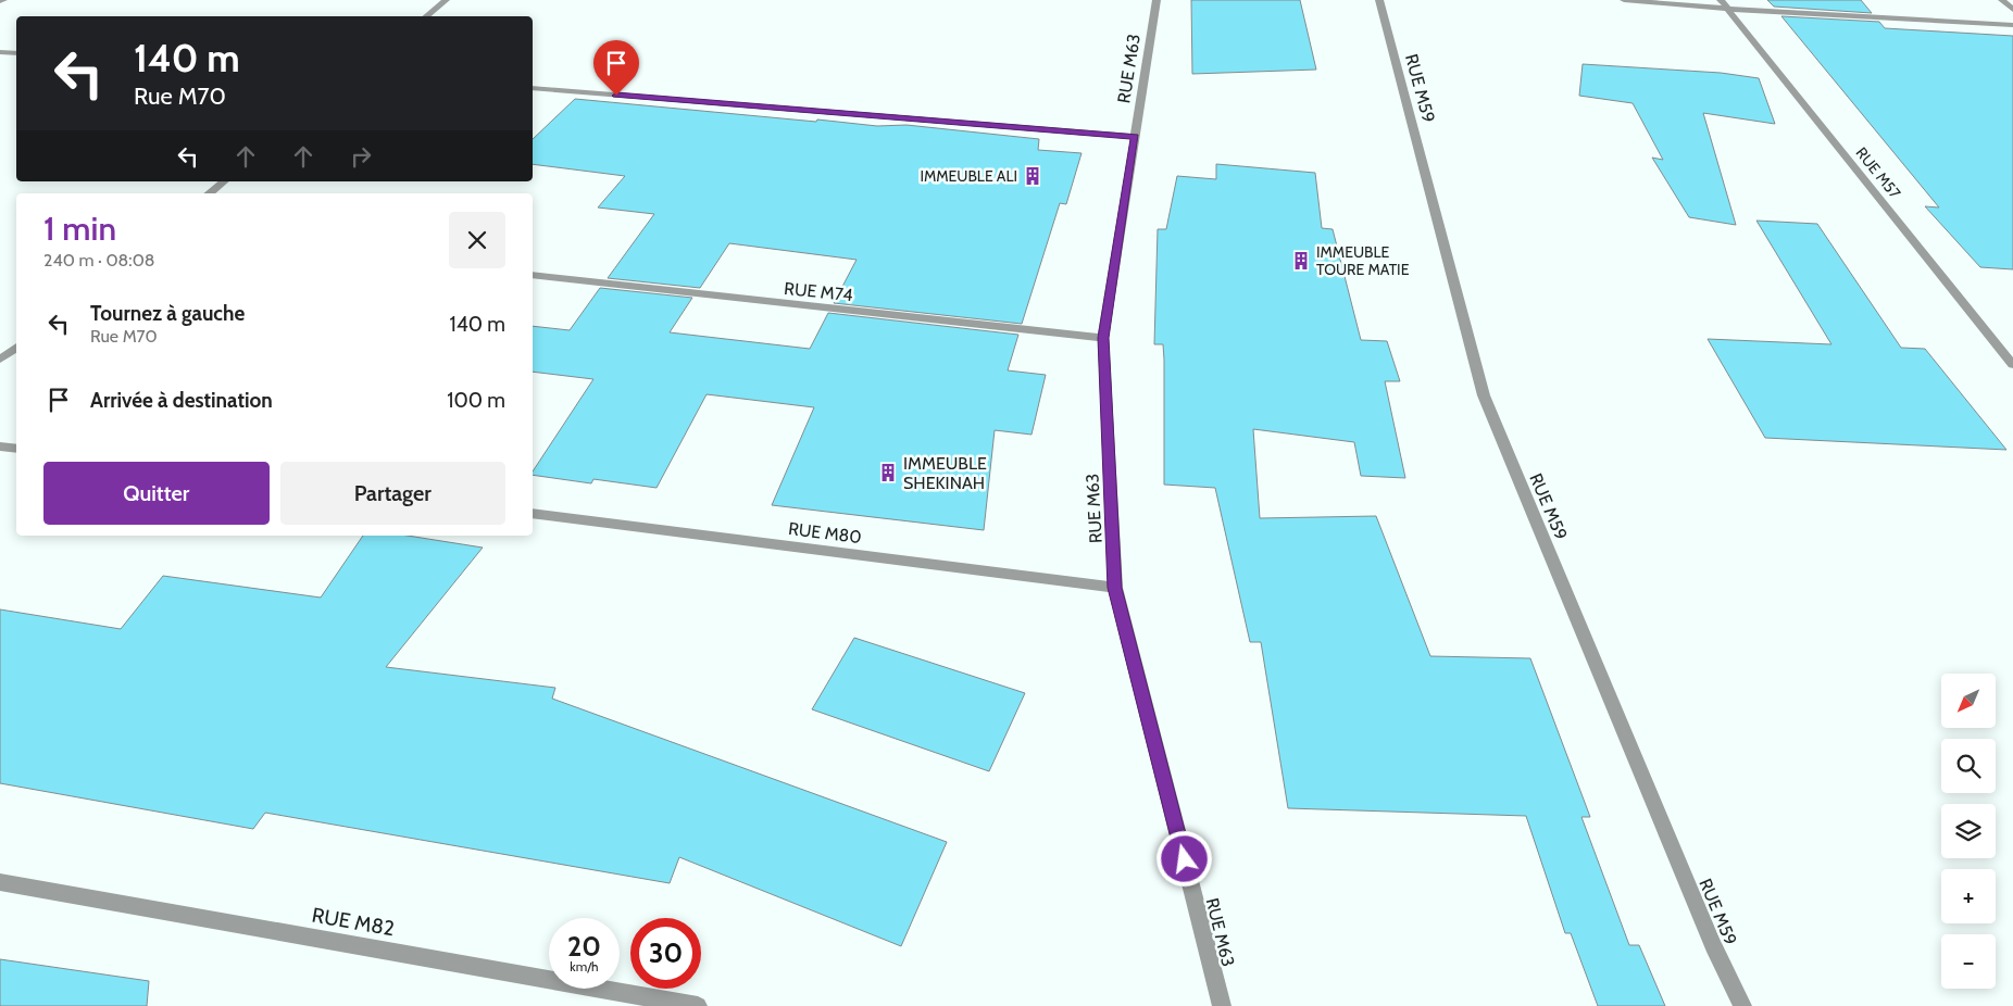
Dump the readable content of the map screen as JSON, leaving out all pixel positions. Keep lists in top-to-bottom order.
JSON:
{
  "streets": {
    "street": [
      "RUE M63",
      "RUE M59",
      "RUE M57",
      "RUE M74",
      "RUE M80",
      "RUE M82"
    ]
  },
  "crossings": [
    ["RUE M63", "RUE M74"],
    ["RUE M63", "RUE M80"]
  ],
  "places": {
    "building": ["IMMEUBLE ALI", "IMMEUBLE TOURE MATIE", "IMMEUBLE SHEKINAH"]
  },
  "north": "bottom left",
  "page": {
    "turn": ["140 m", "Rue M70"],
    "heading": ["1 min", "240 m · 08:08"],
    "list": [
      {
        "name": "Tournez à gauche",
        "note": "Rue M70",
        "value": "140 m"
      },
      {
        "name": "Arrivée à destination",
        "value": "100 m"
      }
    ],
    "buttons": ["Quitter", "Partager"],
    "map_buttons": ["+", "−"],
    "speed": "20 km/h",
    "limit": "30"
  }
}
